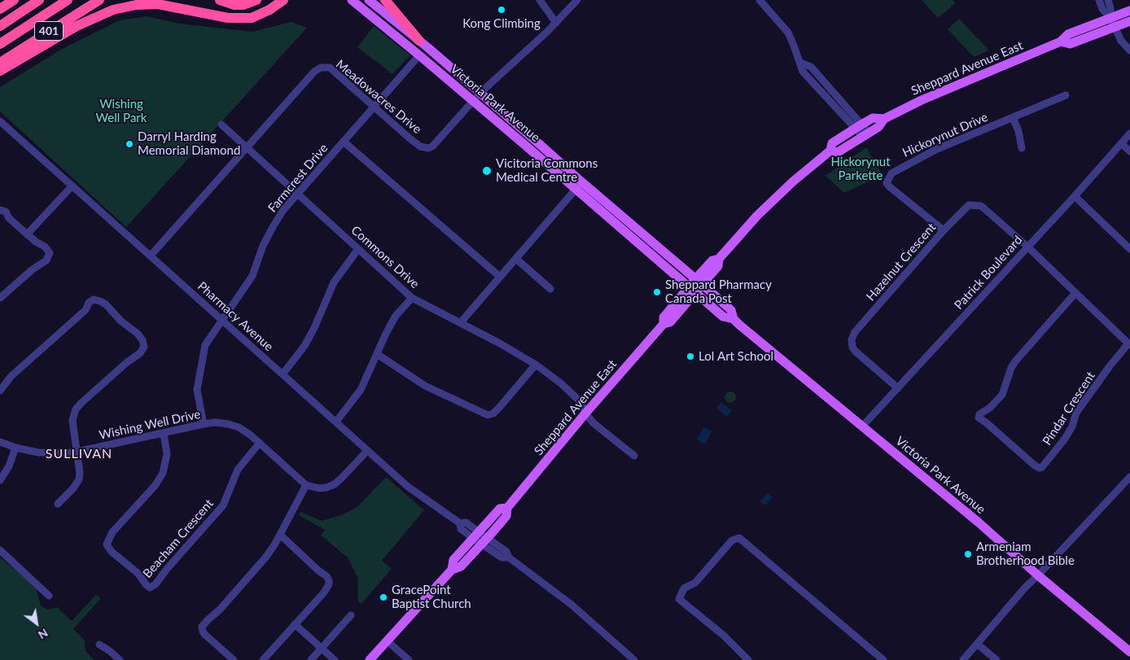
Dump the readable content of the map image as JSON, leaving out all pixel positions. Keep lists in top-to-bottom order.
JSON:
{
  "streets": {
    "highway": ["401"],
    "main road": ["Sheppard Avenue East", "Victoria Park Avenue"],
    "street": [
      "Meadowacres Drive",
      "Hickorynut Drive",
      "Farmcrest Drive",
      "Commons Drive",
      "Hazelnut Crescent",
      "Patrick Boulevard",
      "Pharmacy Avenue",
      "Pindar Crescent",
      "Wishing Well Drive",
      "Beacham Crescent"
    ]
  },
  "crossings": [
    ["Sheppard Avenue East", "Victoria Park Avenue"],
    ["Sheppard Avenue East", "Commons Drive"],
    ["Sheppard Avenue East", "Pharmacy Avenue"],
    ["Meadowacres Drive", "Victoria Park Avenue"],
    ["Meadowacres Drive", "Farmcrest Drive"],
    ["Meadowacres Drive", "Commons Drive"],
    ["Meadowacres Drive", "Pharmacy Avenue"],
    ["Victoria Park Avenue", "Farmcrest Drive"],
    ["Victoria Park Avenue", "Patrick Boulevard"],
    ["Hickorynut Drive", "Hazelnut Crescent"],
    ["Farmcrest Drive", "Commons Drive"],
    ["Farmcrest Drive", "Pharmacy Avenue"],
    ["Farmcrest Drive", "Wishing Well Drive"],
    ["Hazelnut Crescent", "Patrick Boulevard"],
    ["Wishing Well Drive", "Beacham Crescent"]
  ],
  "districts": ["SULLIVAN"],
  "parks": ["Wishing Well Park", "Hickorynut Parkette"],
  "places": [
    "Kong Climbing",
    "Darryl Harding Memorial Diamond",
    "Vicitoria Commons Medical Centre",
    "Sheppard Pharmacy Canada Post",
    "Lol Art School",
    "Armeniam Brotherhood Bible",
    "GracePoint Baptist Church"
  ],
  "north": "bottom right"
}
